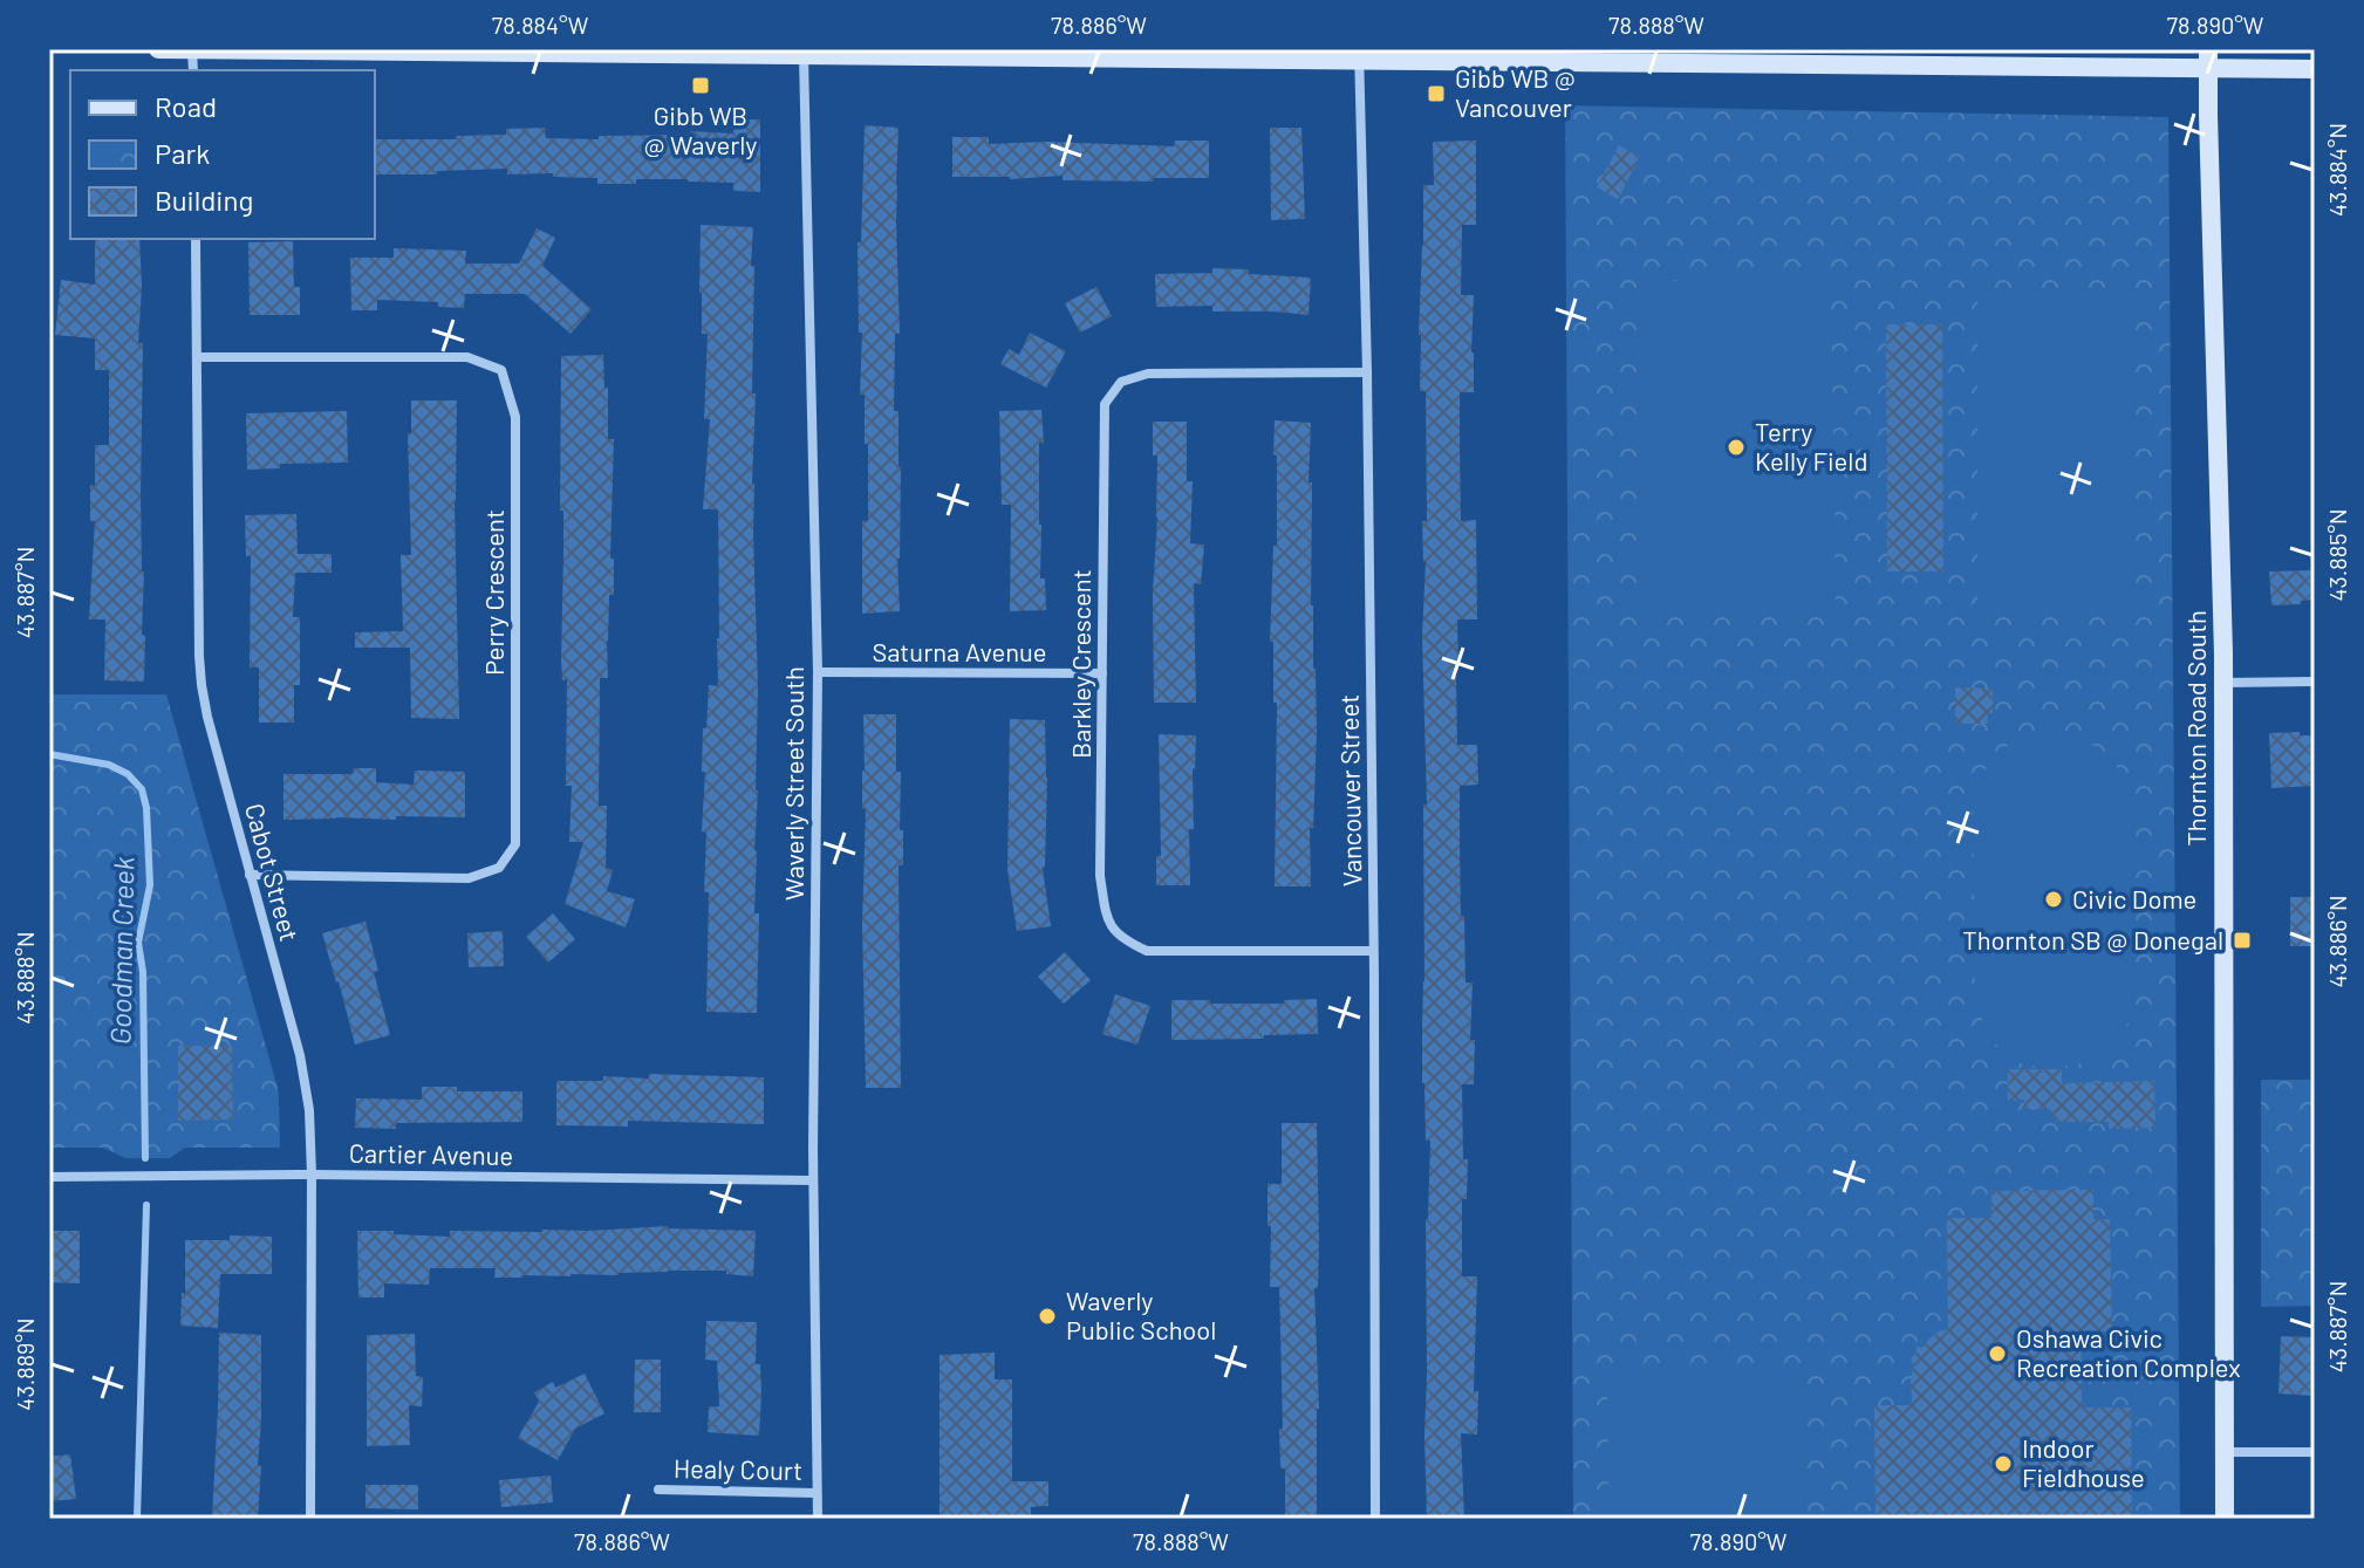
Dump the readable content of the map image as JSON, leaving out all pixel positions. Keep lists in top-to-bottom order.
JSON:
{
  "streets": {
    "main road": ["Thornton Road South"],
    "street": [
      "Perry Crescent",
      "Saturna Avenue",
      "Barkley Crescent",
      "Waverly Street South",
      "Vancouver Street",
      "Cabot Street",
      "Cartier Avenue",
      "Healy Court"
    ]
  },
  "crossings": [
    ["Perry Crescent", "Cabot Street"],
    ["Saturna Avenue", "Barkley Crescent"],
    ["Saturna Avenue", "Waverly Street South"],
    ["Barkley Crescent", "Vancouver Street"],
    ["Waverly Street South", "Cartier Avenue"],
    ["Waverly Street South", "Healy Court"],
    ["Cabot Street", "Cartier Avenue"]
  ],
  "water": ["Goodman Creek"],
  "places": {
    "transit": ["Gibb WB @ Waverly", "Gibb WB @ Vancouver", "Thornton SB @ Donegal"],
    "other": [
      "Terry Kelly Field",
      "Civic Dome",
      "Waverly Public School",
      "Oshawa Civic Recreation Complex",
      "Indoor Fieldhouse"
    ]
  },
  "legend": ["Road", "Park", "Building"],
  "coordinates": [
    "78.884°W",
    "78.886°W",
    "78.888°W",
    "78.890°W",
    "43.884°N",
    "43.885°N",
    "43.887°N",
    "43.886°N",
    "43.888°N",
    "43.889°N"
  ]
}
